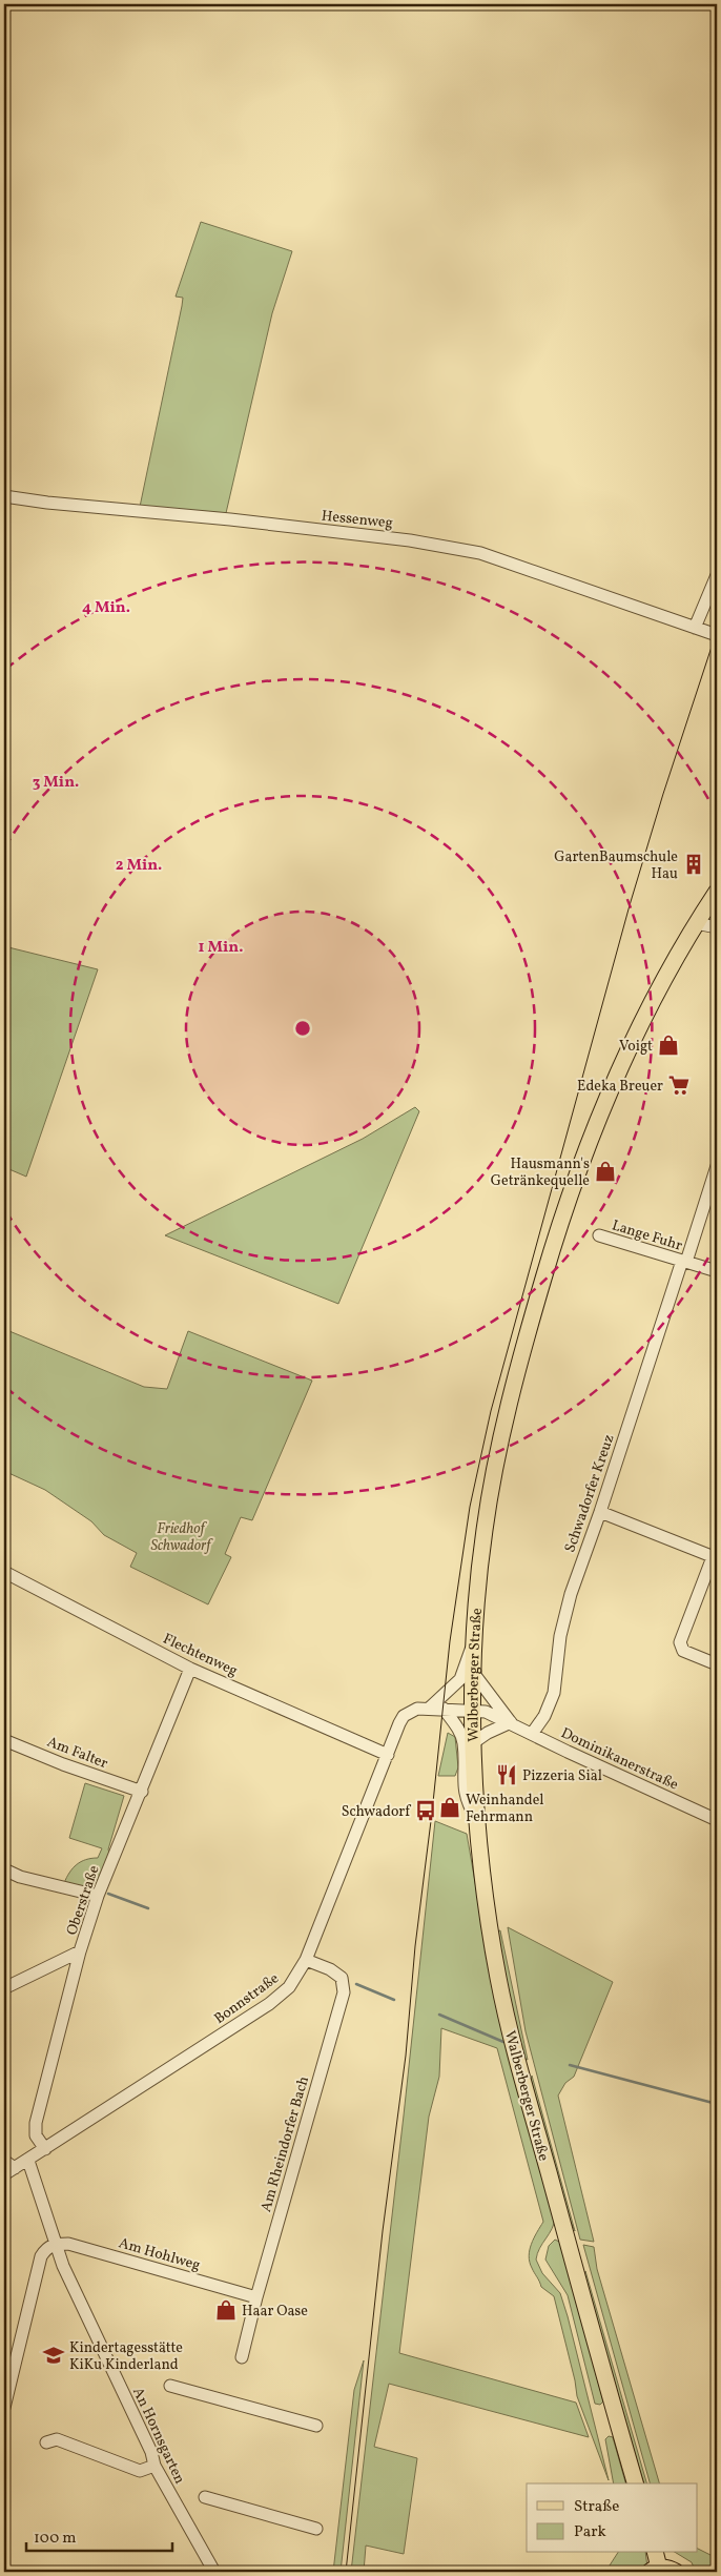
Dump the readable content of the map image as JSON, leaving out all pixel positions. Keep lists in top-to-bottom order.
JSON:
{
  "streets": {
    "main road": ["Walberberger Straße"],
    "street": [
      "Hessenweg",
      "Lange Fuhr",
      "Schwadorfer Kreuz",
      "Flechtenweg",
      "Am Falter",
      "Dominikanerstraße",
      "Oberstraße",
      "Bonnstraße",
      "Am Rheindorfer Bach",
      "Am Hohlweg",
      "An Hornsgarten"
    ]
  },
  "crossings": [
    ["Lange Fuhr", "Schwadorfer Kreuz"],
    ["Schwadorfer Kreuz", "Dominikanerstraße"],
    ["Flechtenweg", "Oberstraße"],
    ["Flechtenweg", "Bonnstraße"],
    ["Walberberger Straße", "Dominikanerstraße"],
    ["Walberberger Straße", "Bonnstraße"],
    ["Am Falter", "Oberstraße"],
    ["Dominikanerstraße", "Bonnstraße"],
    ["Oberstraße", "Bonnstraße"],
    ["Bonnstraße", "Am Rheindorfer Bach"],
    ["Bonnstraße", "An Hornsgarten"],
    ["Am Rheindorfer Bach", "Am Hohlweg"],
    ["Am Hohlweg", "An Hornsgarten"]
  ],
  "parks": ["Friedhof Schwadorf"],
  "places": {
    "building": ["GartenBaumschule Hau"],
    "shop": [
      "Voigt",
      "Hausmann's Getränkequelle",
      "Weinhandel Fehrmann",
      "Haar Oase"
    ],
    "supermarket": ["Edeka Breuer"],
    "restaurant": ["Pizzeria Sial"],
    "bus stop": ["Schwadorf"],
    "school or university": ["Kindertagesstätte KiKu Kinderland"]
  },
  "legend": ["Straße", "Park"],
  "scale_bar": "100 m",
  "rings": [
    "4 Min.",
    "3 Min.",
    "2 Min.",
    "1 Min."
  ]
}
